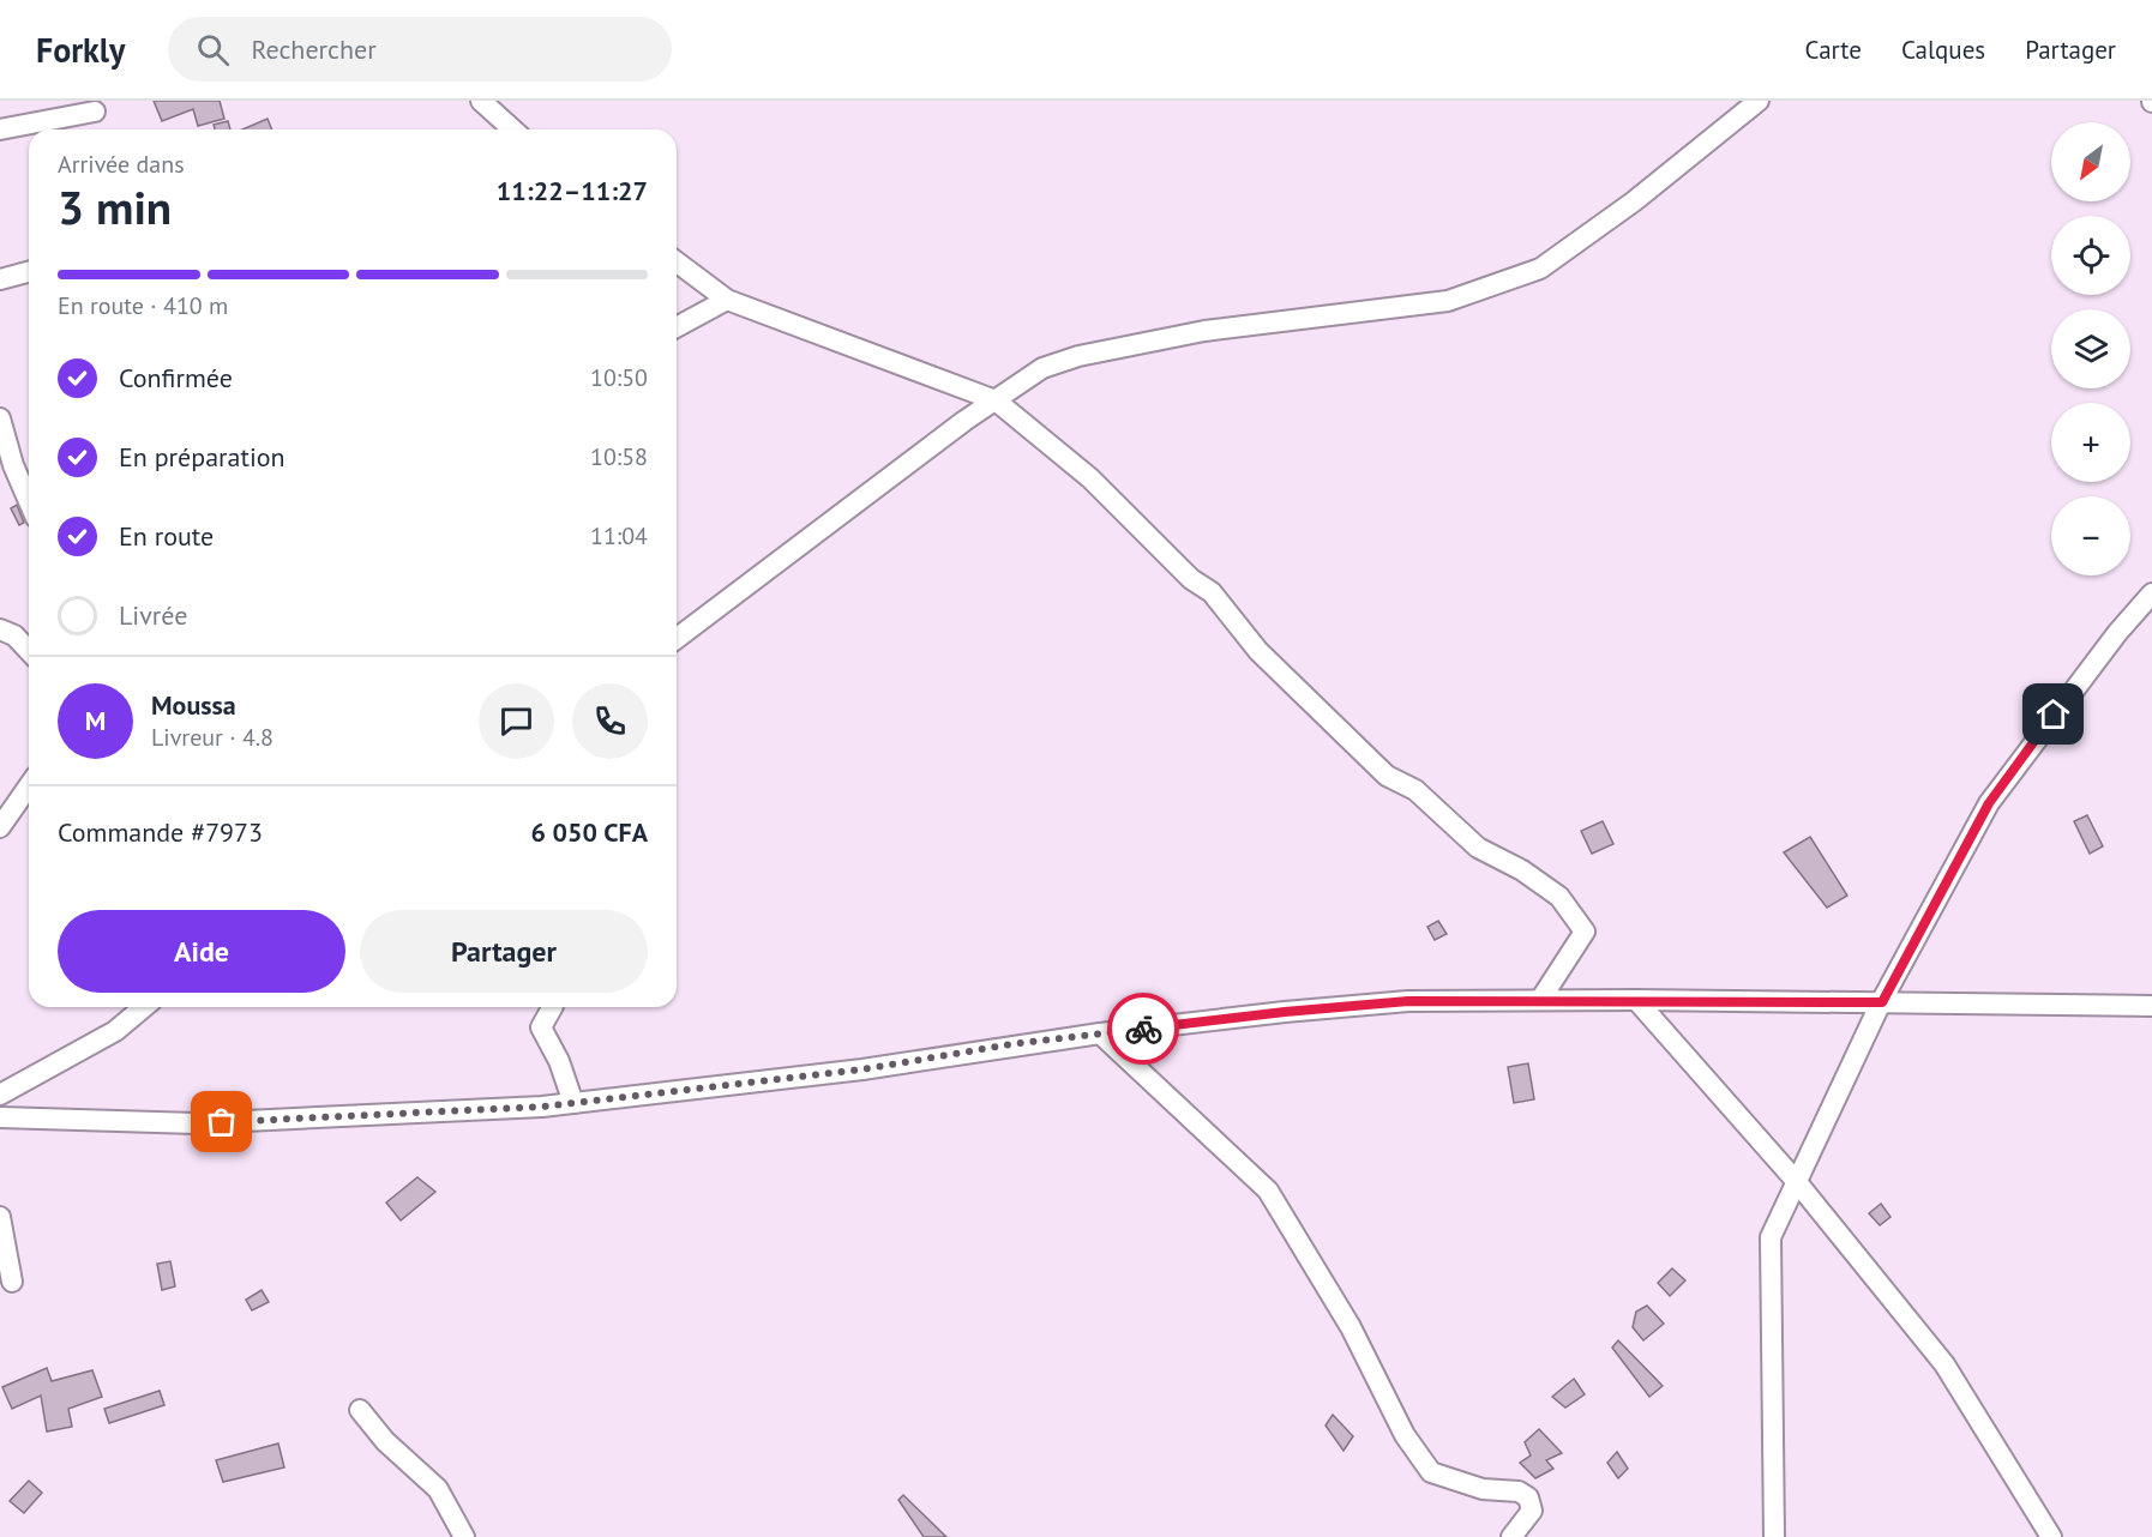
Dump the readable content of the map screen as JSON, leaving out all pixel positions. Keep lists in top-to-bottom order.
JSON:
{
  "north": "bottom left",
  "page": {
    "header": "Forkly",
    "search": "Rechercher",
    "nav": ["Carte", "Calques", "Partager"],
    "map_buttons": ["+", "−"],
    "heading": ["3 min", "Arrivée dans", "11:22–11:27"],
    "panel": [
      "Moussa",
      "Livreur · 4.8",
      "Commande #7973",
      "6 050 CFA"
    ],
    "bar": "En route · 410 m",
    "list": [
      ["Confirmée", "10:50"],
      ["En préparation", "10:58"],
      ["En route", "11:04"],
      "Livrée"
    ],
    "round": "M",
    "buttons": ["Aide", "Partager"]
  }
}
